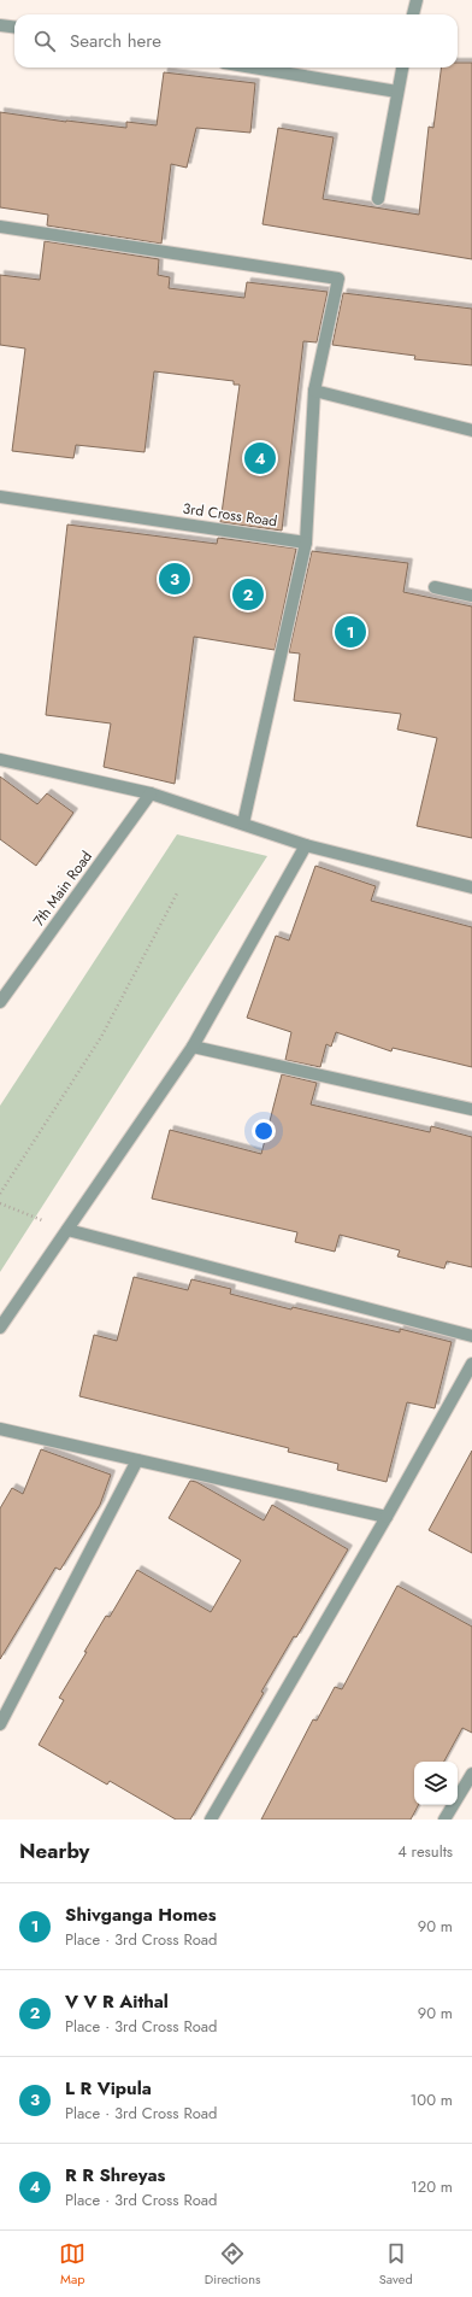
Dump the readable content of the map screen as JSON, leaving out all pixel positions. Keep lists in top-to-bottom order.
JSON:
{
  "streets": {
    "street": ["3rd Cross Road", "7th Main Road"]
  },
  "page": {
    "search": "Search here",
    "pins": [
      "4",
      "3",
      "2",
      "1"
    ],
    "heading": ["Nearby", "4 results"],
    "list": [
      {
        "mark": "1",
        "name": "Shivganga Homes",
        "note": "Place · 3rd Cross Road",
        "value": "90 m"
      },
      {
        "mark": "2",
        "name": "V V R Aithal",
        "note": "Place · 3rd Cross Road",
        "value": "90 m"
      },
      {
        "mark": "3",
        "name": "L R Vipula",
        "note": "Place · 3rd Cross Road",
        "value": "100 m"
      },
      {
        "mark": "4",
        "name": "R R Shreyas",
        "note": "Place · 3rd Cross Road",
        "value": "120 m"
      }
    ],
    "nav": ["Map", "Directions", "Saved"]
  }
}
